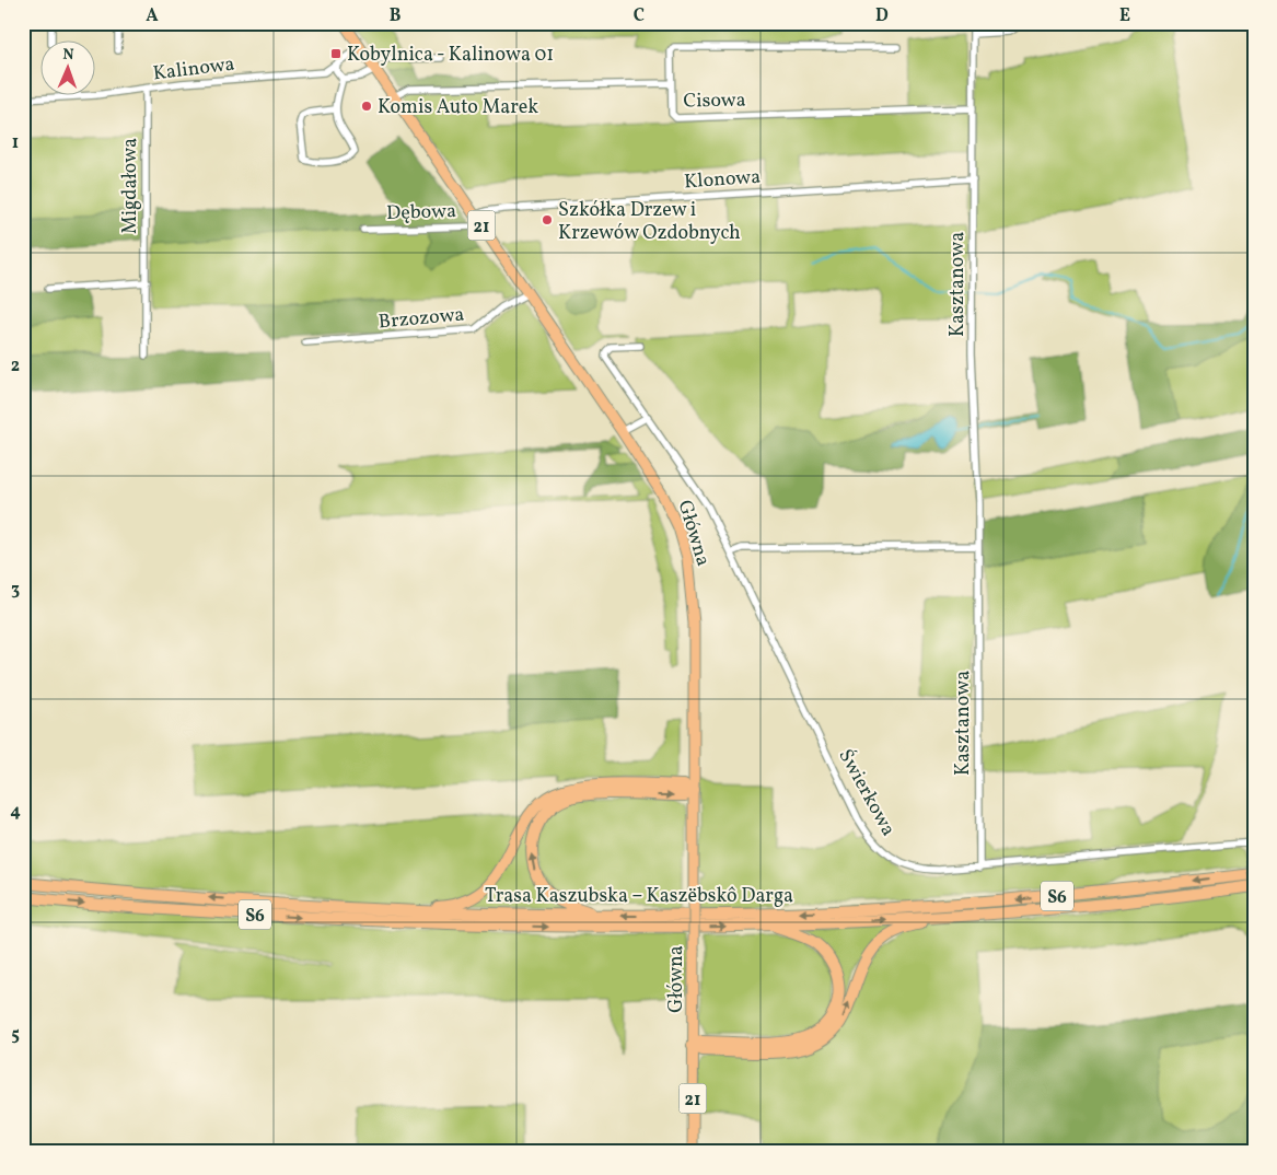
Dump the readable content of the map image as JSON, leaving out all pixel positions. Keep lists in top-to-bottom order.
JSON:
{
  "streets": {
    "highway": ["Trasa Kaszubska – Kaszëbskô Darga", "S6"],
    "main road": ["21", "Główna"],
    "street": [
      "Kalinowa",
      "Cisowa",
      "Klonowa",
      "Migdałowa",
      "Dębowa",
      "Kasztanowa",
      "Brzozowa",
      "Świerkowa"
    ]
  },
  "crossings": [
    ["Kalinowa", "Migdałowa"],
    ["Kalinowa", "Główna"],
    ["Cisowa", "Kasztanowa"],
    ["Cisowa", "Główna"],
    ["Klonowa", "Dębowa"],
    ["Klonowa", "Kasztanowa"],
    ["Klonowa", "Główna"],
    ["Dębowa", "Główna"],
    ["Kasztanowa", "Świerkowa"],
    ["Brzozowa", "Główna"]
  ],
  "places": {
    "transit": ["Kobylnica - Kalinowa 01"],
    "other": ["Komis Auto Marek", "Szkółka Drzew i Krzewów Ozdobnych"]
  },
  "north": "top",
  "grid": {
    "columns": [
      "A",
      "B",
      "C",
      "D",
      "E"
    ],
    "rows": [
      "1",
      "2",
      "3",
      "4",
      "5"
    ]
  }
}
